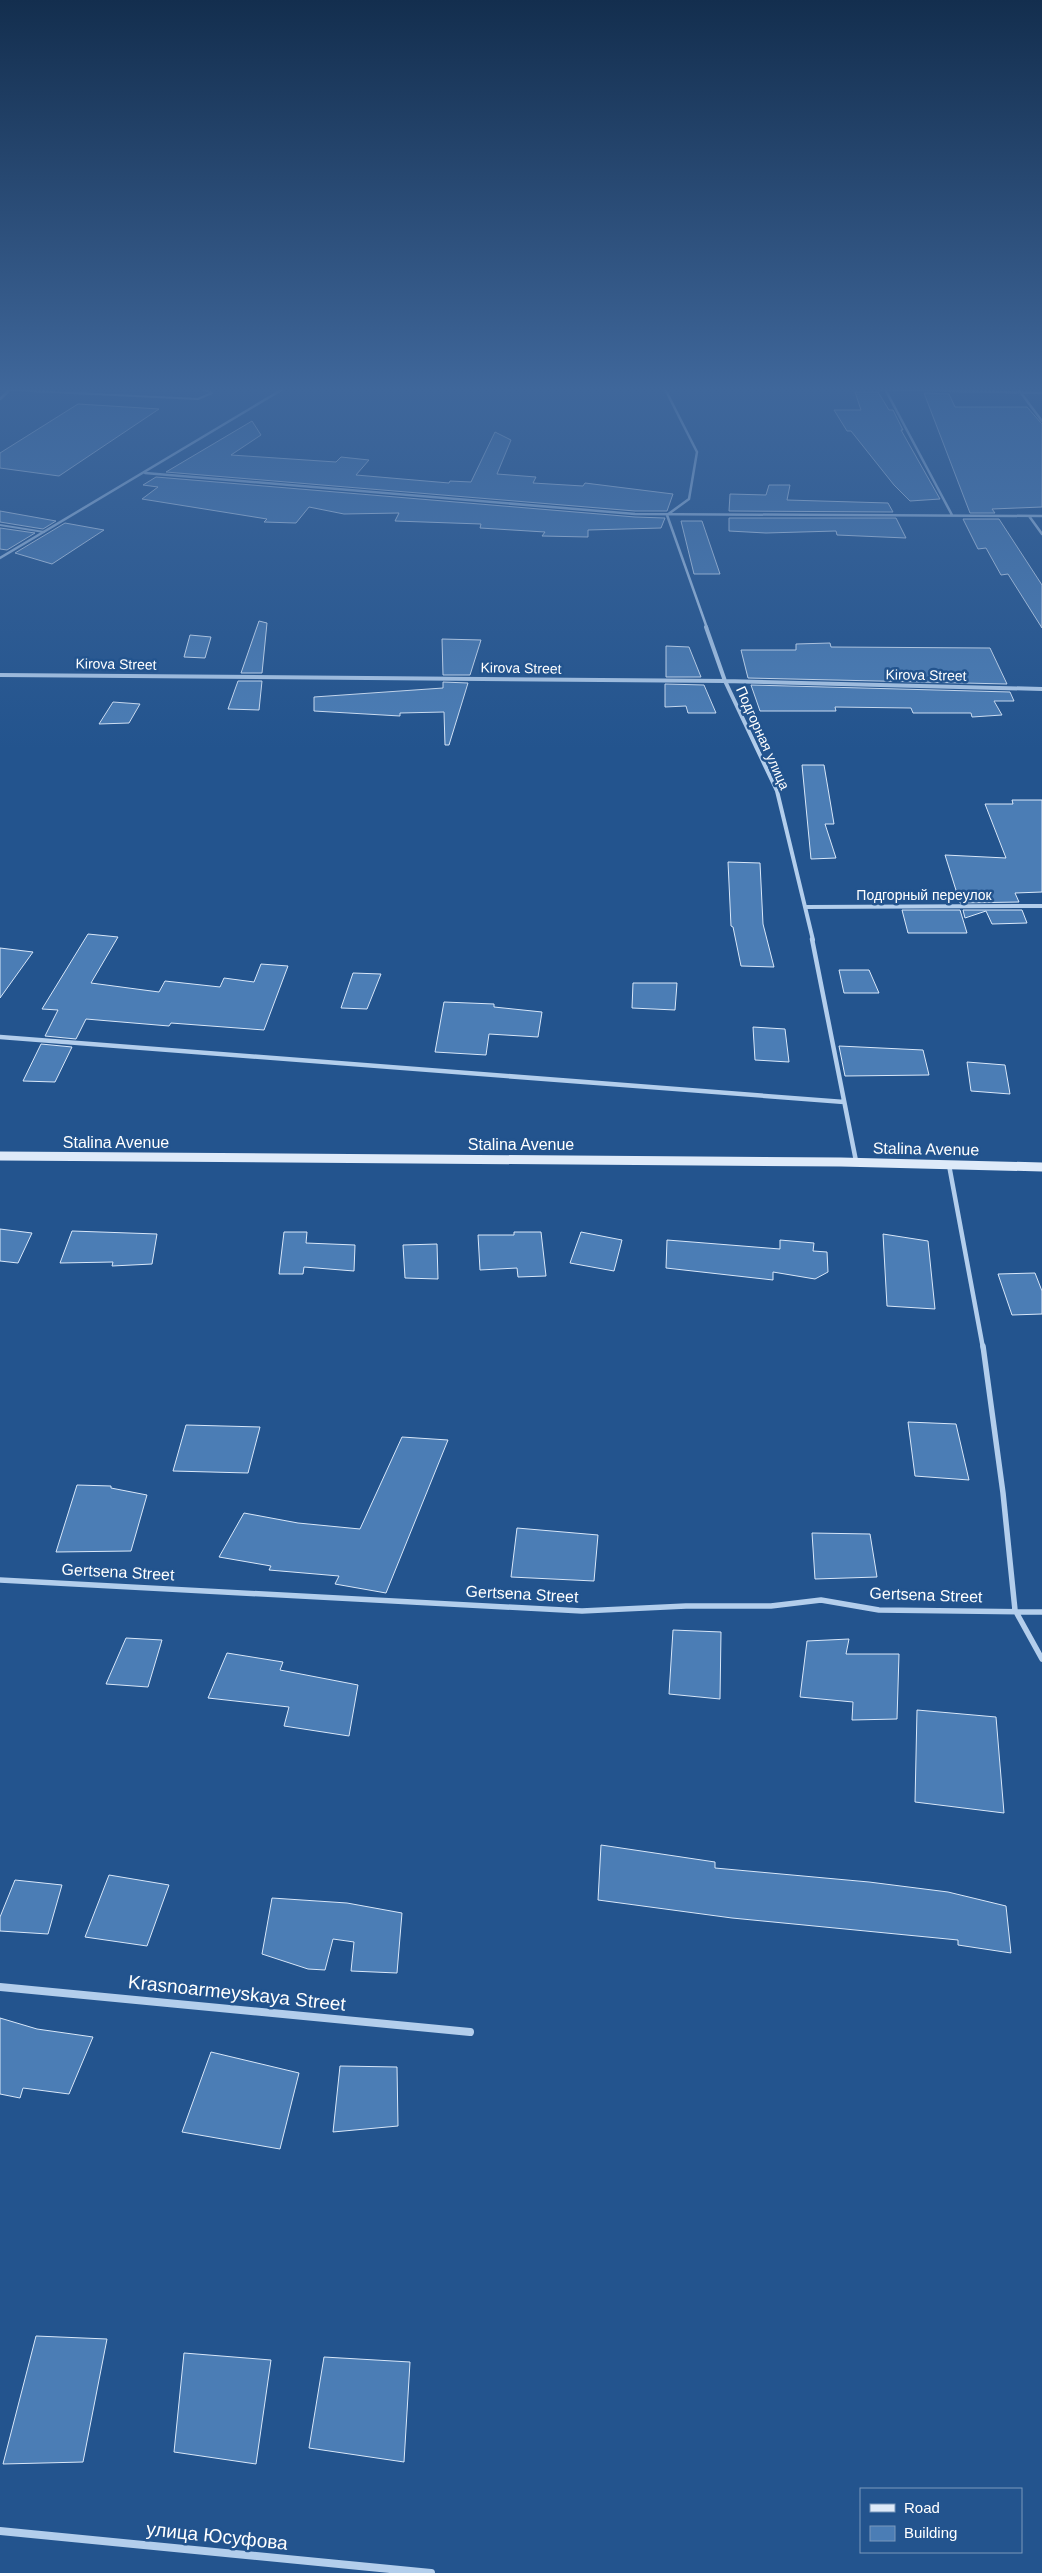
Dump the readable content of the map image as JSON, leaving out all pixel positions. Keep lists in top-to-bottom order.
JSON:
{
  "streets": {
    "street": [
      "Kirova Street",
      "Подгорная улица",
      "Подгорный переулок",
      "Stalina Avenue",
      "Gertsena Street",
      "Krasnoarmeyskaya Street",
      "улица Юсуфова"
    ]
  },
  "crossings": [
    ["Kirova Street", "Подгорная улица"],
    ["Подгорная улица", "Подгорный переулок"],
    ["Подгорная улица", "Stalina Avenue"]
  ],
  "legend": ["Road", "Building"]
}
